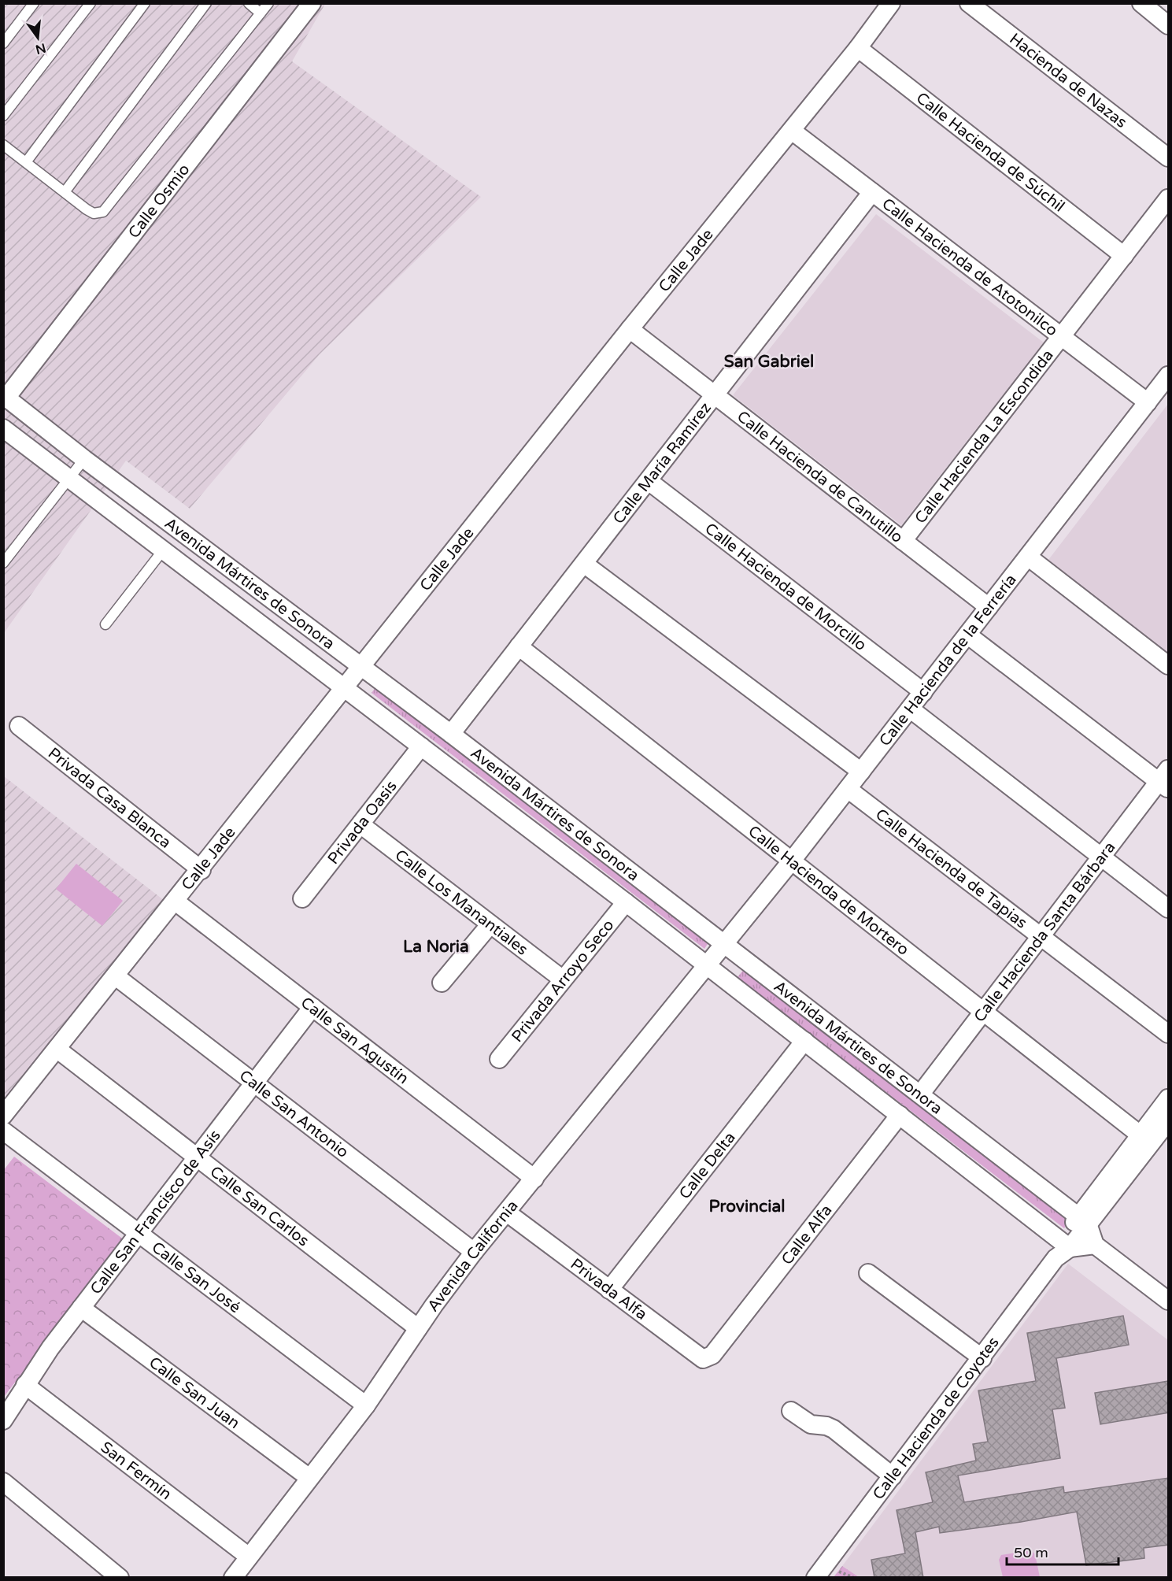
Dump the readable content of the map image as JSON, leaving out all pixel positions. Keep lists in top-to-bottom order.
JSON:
{
  "streets": {
    "street": [
      "Hacienda de Nazas",
      "Calle Hacienda de Súchil",
      "Calle Osmio",
      "Calle Jade",
      "Calle Hacienda de Atotonilco",
      "Calle Hacienda La Escondida",
      "Calle María Ramírez",
      "Calle Hacienda de Canutillo",
      "Avenida Mártires de Sonora",
      "Calle Hacienda de Morcillo",
      "Calle Hacienda de la Ferrería",
      "Privada Casa Blanca",
      "Privada Oasis",
      "Calle Hacienda de Tapias",
      "Calle Hacienda de Mortero",
      "Calle Los Manantiales",
      "Calle Hacienda Santa Bárbara",
      "Privada Arroyo Seco",
      "Calle San Agustín",
      "Calle San Antonio",
      "Calle Delta",
      "Calle San Carlos",
      "Calle San Francisco de Asís",
      "Calle Alfa",
      "Avenida California",
      "Calle San José",
      "Privada Alfa",
      "Calle San Juan",
      "Calle Hacienda de Coyotes",
      "San Fermín"
    ]
  },
  "crossings": [
    ["Calle Hacienda de Súchil", "Calle Jade"],
    ["Calle Hacienda de Súchil", "Calle Hacienda La Escondida"],
    ["Calle Osmio", "Avenida Mártires de Sonora"],
    ["Calle Jade", "Calle Hacienda de Atotonilco"],
    ["Calle Jade", "Calle Hacienda de Canutillo"],
    ["Calle Jade", "Avenida Mártires de Sonora"],
    ["Calle Jade", "Privada Casa Blanca"],
    ["Calle Jade", "Calle San Agustín"],
    ["Calle Jade", "Calle San Antonio"],
    ["Calle Jade", "Calle San Carlos"],
    ["Calle Hacienda de Atotonilco", "Calle Hacienda La Escondida"],
    ["Calle Hacienda de Atotonilco", "Calle María Ramírez"],
    ["Calle Hacienda de Atotonilco", "Calle Hacienda de la Ferrería"],
    ["Calle Hacienda La Escondida", "Calle Hacienda de Canutillo"],
    ["Calle María Ramírez", "Calle Hacienda de Canutillo"],
    ["Calle María Ramírez", "Avenida Mártires de Sonora"],
    ["Calle María Ramírez", "Calle Hacienda de Morcillo"],
    ["Calle María Ramírez", "Calle Hacienda de Mortero"],
    ["Calle Hacienda de Canutillo", "Calle Hacienda de la Ferrería"],
    ["Avenida Mártires de Sonora", "Calle Hacienda de la Ferrería"],
    ["Avenida Mártires de Sonora", "Privada Oasis"],
    ["Avenida Mártires de Sonora", "Calle Hacienda Santa Bárbara"],
    ["Avenida Mártires de Sonora", "Privada Arroyo Seco"],
    ["Avenida Mártires de Sonora", "Calle Delta"],
    ["Avenida Mártires de Sonora", "Calle Alfa"],
    ["Avenida Mártires de Sonora", "Avenida California"],
    ["Avenida Mártires de Sonora", "Calle Hacienda de Coyotes"],
    ["Calle Hacienda de Morcillo", "Calle Hacienda de la Ferrería"],
    ["Calle Hacienda de la Ferrería", "Calle Hacienda de Tapias"],
    ["Calle Hacienda de la Ferrería", "Calle Hacienda de Mortero"],
    ["Calle Hacienda de la Ferrería", "Avenida California"],
    ["Privada Oasis", "Calle Los Manantiales"],
    ["Calle Hacienda de Tapias", "Calle Hacienda Santa Bárbara"],
    ["Calle Hacienda de Mortero", "Calle Hacienda Santa Bárbara"],
    ["Calle Hacienda de Mortero", "Calle Hacienda de Coyotes"],
    ["Calle Los Manantiales", "Privada Arroyo Seco"],
    ["Calle San Agustín", "Calle San Francisco de Asís"],
    ["Calle San Agustín", "Avenida California"],
    ["Calle San Antonio", "Calle San Francisco de Asís"],
    ["Calle San Antonio", "Avenida California"],
    ["Calle Delta", "Privada Alfa"],
    ["Calle San Carlos", "Calle San Francisco de Asís"],
    ["Calle San Carlos", "Avenida California"],
    ["Calle San Francisco de Asís", "Calle San José"],
    ["Calle San Francisco de Asís", "Calle San Juan"],
    ["Calle San Francisco de Asís", "San Fermín"],
    ["Calle Alfa", "Privada Alfa"],
    ["Avenida California", "Calle San José"],
    ["Avenida California", "Privada Alfa"],
    ["Avenida California", "Calle San Juan"],
    ["Avenida California", "San Fermín"]
  ],
  "districts": ["San Gabriel", "La Noria", "Provincial"],
  "scale_bar": "50 m",
  "north": "bottom"
}
